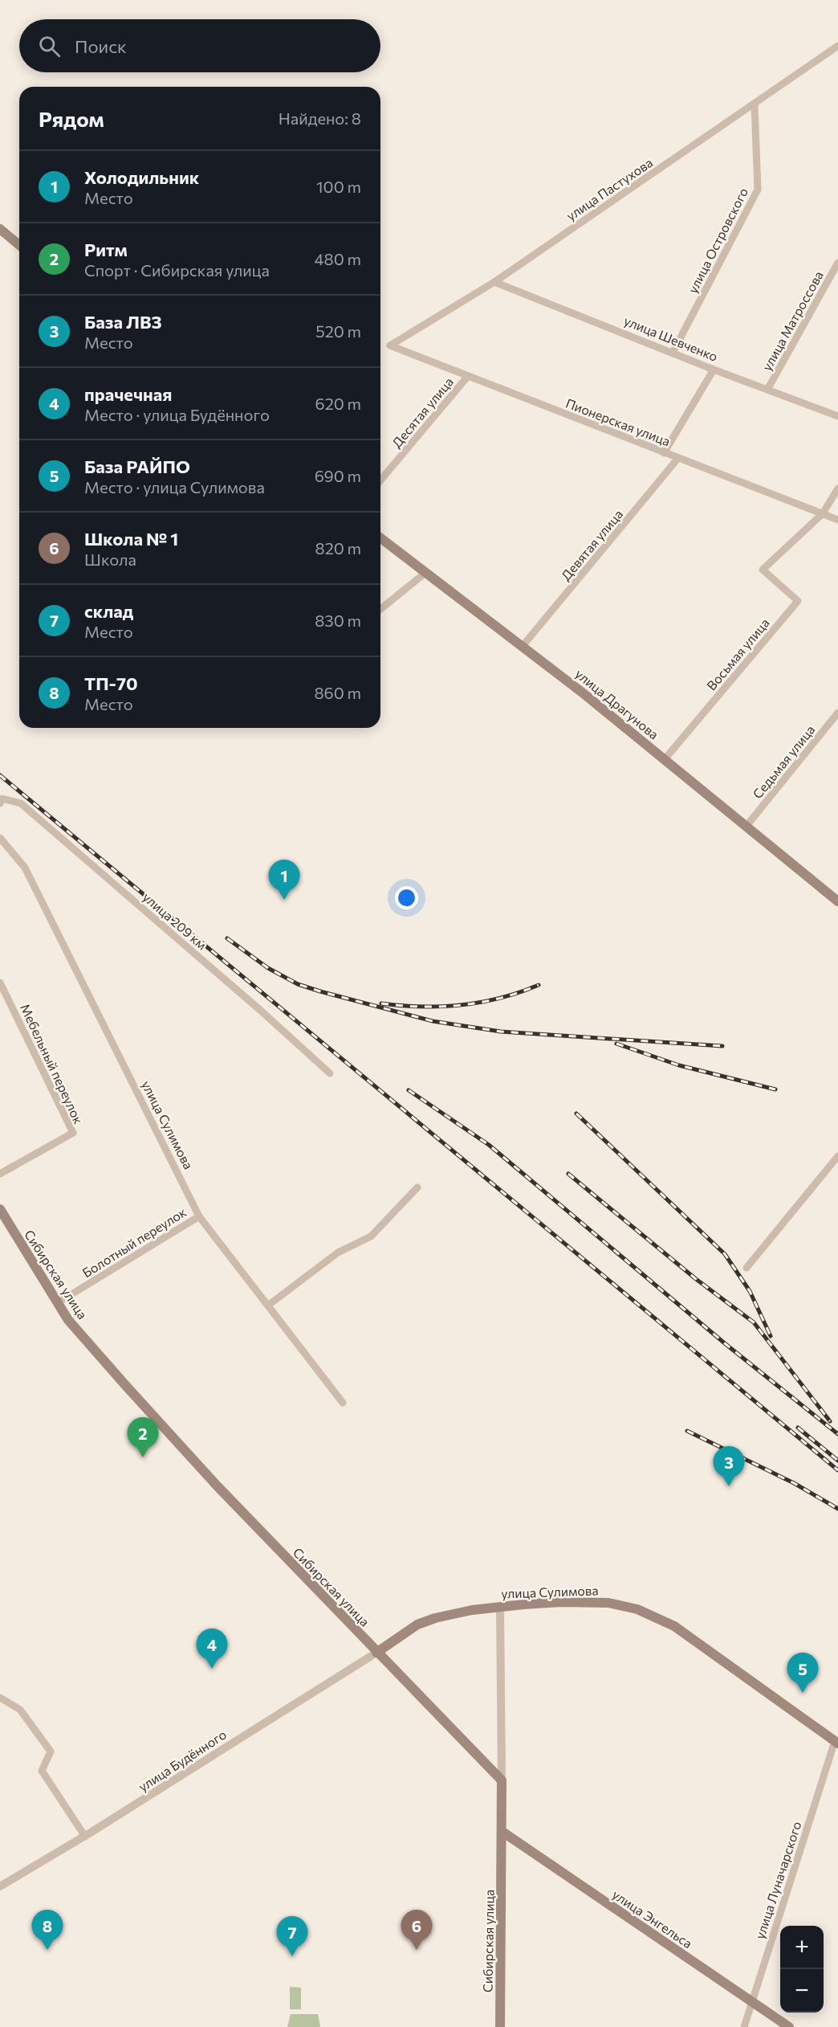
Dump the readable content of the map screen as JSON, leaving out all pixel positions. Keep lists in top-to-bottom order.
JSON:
{
  "streets": {
    "main road": [
      "улица Драгунова",
      "улица Сулимова",
      "Сибирская улица",
      "улица Энгельса"
    ],
    "street": [
      "улица Пастухова",
      "улица Островского",
      "улица Матроссова",
      "улица Шевченко",
      "Десятая улица",
      "Пионерская улица",
      "Девятая улица",
      "Восьмая улица",
      "Седьмая улица",
      "улица 209 км",
      "Мебельный переулок",
      "Болотный переулок",
      "улица Будённого",
      "улица Луначарского"
    ]
  },
  "crossings": [
    ["улица Пастухова", "улица Островского"],
    ["улица Пастухова", "улица Шевченко"],
    ["улица Пастухова", "Пионерская улица"],
    ["улица Островского", "улица Шевченко"],
    ["улица Матроссова", "улица Шевченко"],
    ["Десятая улица", "Пионерская улица"],
    ["Пионерская улица", "Девятая улица"],
    ["Пионерская улица", "Восьмая улица"],
    ["Девятая улица", "улица Драгунова"],
    ["Восьмая улица", "улица Драгунова"],
    ["улица Драгунова", "Седьмая улица"],
    ["улица Сулимова", "Болотный переулок"],
    ["улица Сулимова", "Сибирская улица"],
    ["улица Сулимова", "улица Будённого"],
    ["улица Сулимова", "улица Луначарского"],
    ["Болотный переулок", "Сибирская улица"],
    ["Сибирская улица", "улица Будённого"],
    ["Сибирская улица", "улица Энгельса"],
    ["улица Луначарского", "улица Энгельса"]
  ],
  "page": {
    "search": "Поиск",
    "heading": ["Рядом", "Найдено: 8"],
    "list": [
      {
        "mark": "1",
        "name": "Холодильник",
        "note": "Место",
        "value": "100 m"
      },
      {
        "mark": "2",
        "name": "Ритм",
        "note": "Спорт · Сибирская улица",
        "value": "480 m"
      },
      {
        "mark": "3",
        "name": "База ЛВЗ",
        "note": "Место",
        "value": "520 m"
      },
      {
        "mark": "4",
        "name": "прачечная",
        "note": "Место · улица Будённого",
        "value": "620 m"
      },
      {
        "mark": "5",
        "name": "База РАЙПО",
        "note": "Место · улица Сулимова",
        "value": "690 m"
      },
      {
        "mark": "6",
        "name": "Школа № 1",
        "note": "Школа",
        "value": "820 m"
      },
      {
        "mark": "7",
        "name": "склад",
        "note": "Место",
        "value": "830 m"
      },
      {
        "mark": "8",
        "name": "ТП-70",
        "note": "Место",
        "value": "860 m"
      }
    ],
    "pins": [
      "1",
      "2",
      "3",
      "4",
      "5",
      "6",
      "8",
      "7"
    ],
    "map_buttons": ["+", "−"]
  }
}
